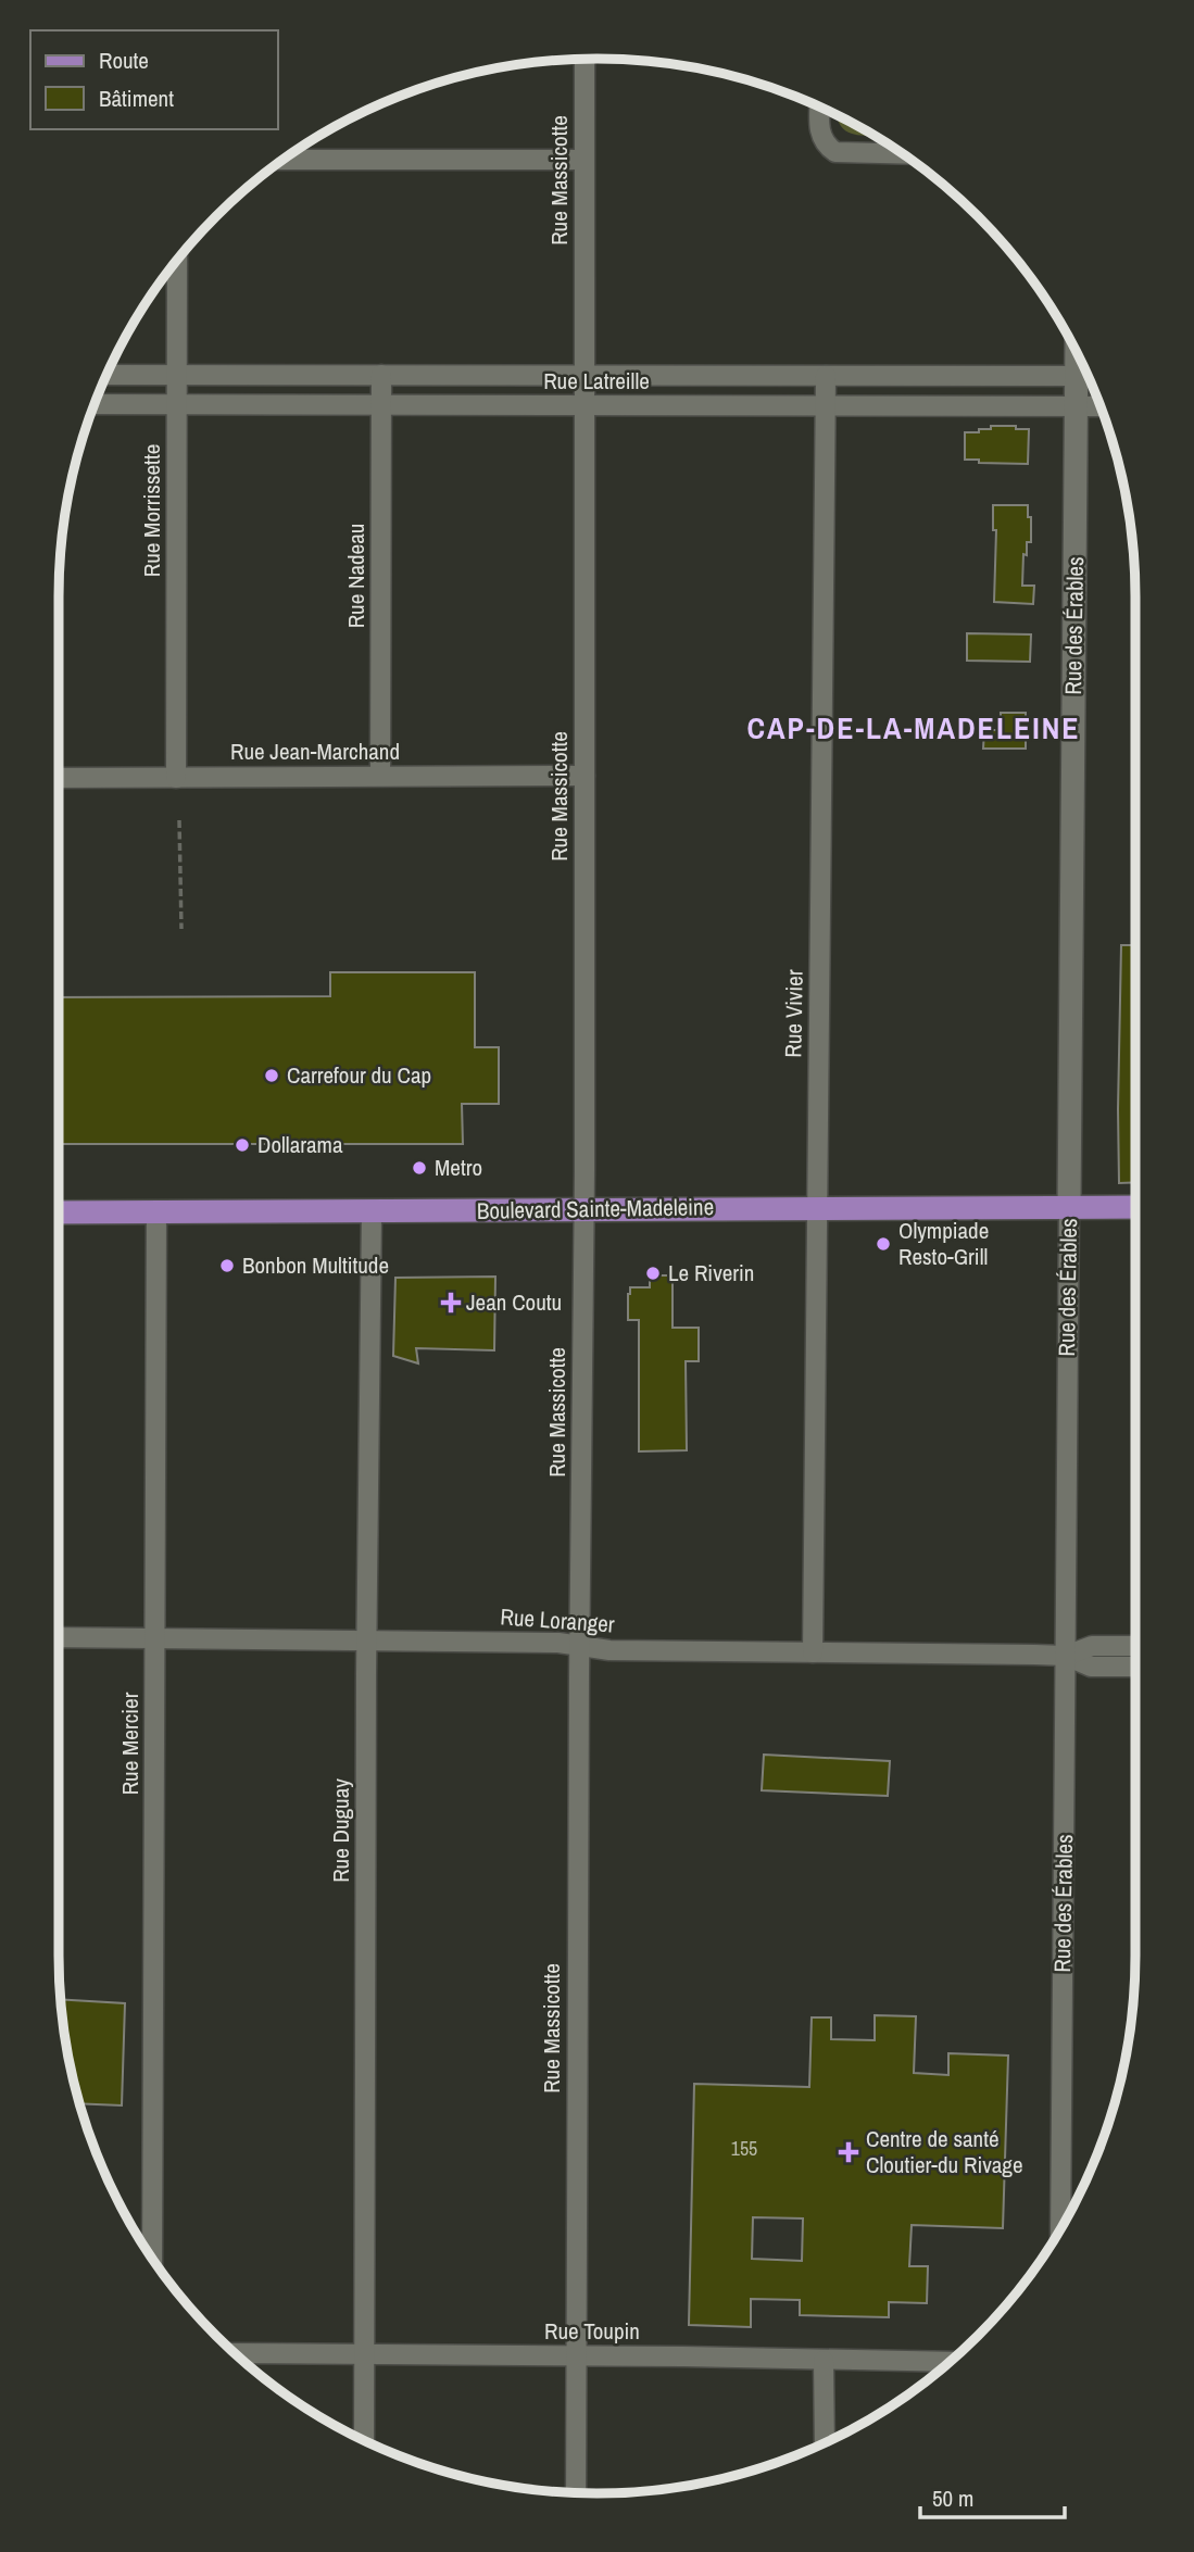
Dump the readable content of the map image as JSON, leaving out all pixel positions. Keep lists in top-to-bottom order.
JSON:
{
  "streets": {
    "main road": ["Boulevard Sainte-Madeleine"],
    "street": [
      "Rue Massicotte",
      "Rue Latreille",
      "Rue Morrissette",
      "Rue Nadeau",
      "Rue des Érables",
      "Rue Jean-Marchand",
      "Rue Vivier",
      "Rue Loranger",
      "Rue Mercier",
      "Rue Duguay",
      "Rue Toupin"
    ]
  },
  "crossings": [
    ["Rue Massicotte", "Rue Latreille"],
    ["Rue Massicotte", "Rue Jean-Marchand"],
    ["Rue Massicotte", "Boulevard Sainte-Madeleine"],
    ["Rue Massicotte", "Rue Loranger"],
    ["Rue Massicotte", "Rue Toupin"],
    ["Rue Latreille", "Rue Morrissette"],
    ["Rue Latreille", "Rue Nadeau"],
    ["Rue Latreille", "Rue des Érables"],
    ["Rue Latreille", "Rue Vivier"],
    ["Rue Morrissette", "Rue Jean-Marchand"],
    ["Rue Nadeau", "Rue Jean-Marchand"],
    ["Rue des Érables", "Boulevard Sainte-Madeleine"],
    ["Rue des Érables", "Rue Loranger"],
    ["Rue Vivier", "Boulevard Sainte-Madeleine"],
    ["Rue Vivier", "Rue Loranger"],
    ["Boulevard Sainte-Madeleine", "Rue Mercier"],
    ["Boulevard Sainte-Madeleine", "Rue Duguay"],
    ["Rue Loranger", "Rue Mercier"],
    ["Rue Loranger", "Rue Duguay"],
    ["Rue Duguay", "Rue Toupin"]
  ],
  "districts": ["CAP-DE-LA-MADELEINE"],
  "places": {
    "other": [
      "Carrefour du Cap",
      "Dollarama",
      "Metro",
      "Olympiade Resto-Grill",
      "Bonbon Multitude",
      "Le Riverin"
    ],
    "health": ["Jean Coutu", "Centre de santé Cloutier-du Rivage"]
  },
  "house_numbers": ["155"],
  "legend": ["Route", "Bâtiment"],
  "scale_bar": "50 m"
}
